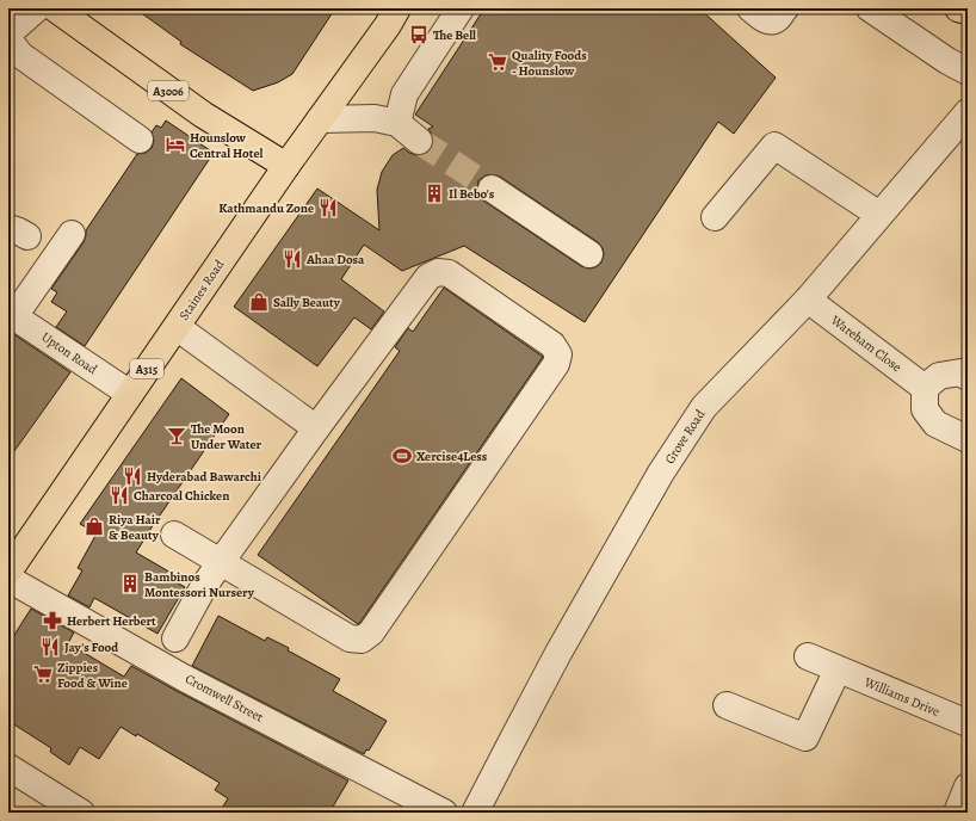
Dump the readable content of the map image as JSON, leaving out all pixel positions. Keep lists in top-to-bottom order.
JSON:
{
  "streets": {
    "main road": ["A3006", "Staines Road", "A315"],
    "street": [
      "Wareham Close",
      "Upton Road",
      "Grove Road",
      "Williams Drive",
      "Cromwell Street"
    ]
  },
  "crossings": [
    ["A3006", "Staines Road"],
    ["Staines Road", "Upton Road"],
    ["Wareham Close", "Grove Road"]
  ],
  "places": {
    "bus stop": ["The Bell"],
    "supermarket": ["Quality Foods - Hounslow", "Zippies Food & Wine"],
    "hotel": ["Hounslow Central Hotel"],
    "building": ["Il Bebo's", "Bambinos Montessori Nursery"],
    "restaurant": [
      "Kathmandu Zone",
      "Ahaa Dosa",
      "Hyderabad Bawarchi",
      "Charcoal Chicken",
      "Jay's Food"
    ],
    "shop": ["Sally Beauty", "Riya Hair & Beauty"],
    "bar": ["The Moon Under Water"],
    "sports": ["Xercise4Less"],
    "pharmacy": ["Herbert Herbert"]
  }
}
